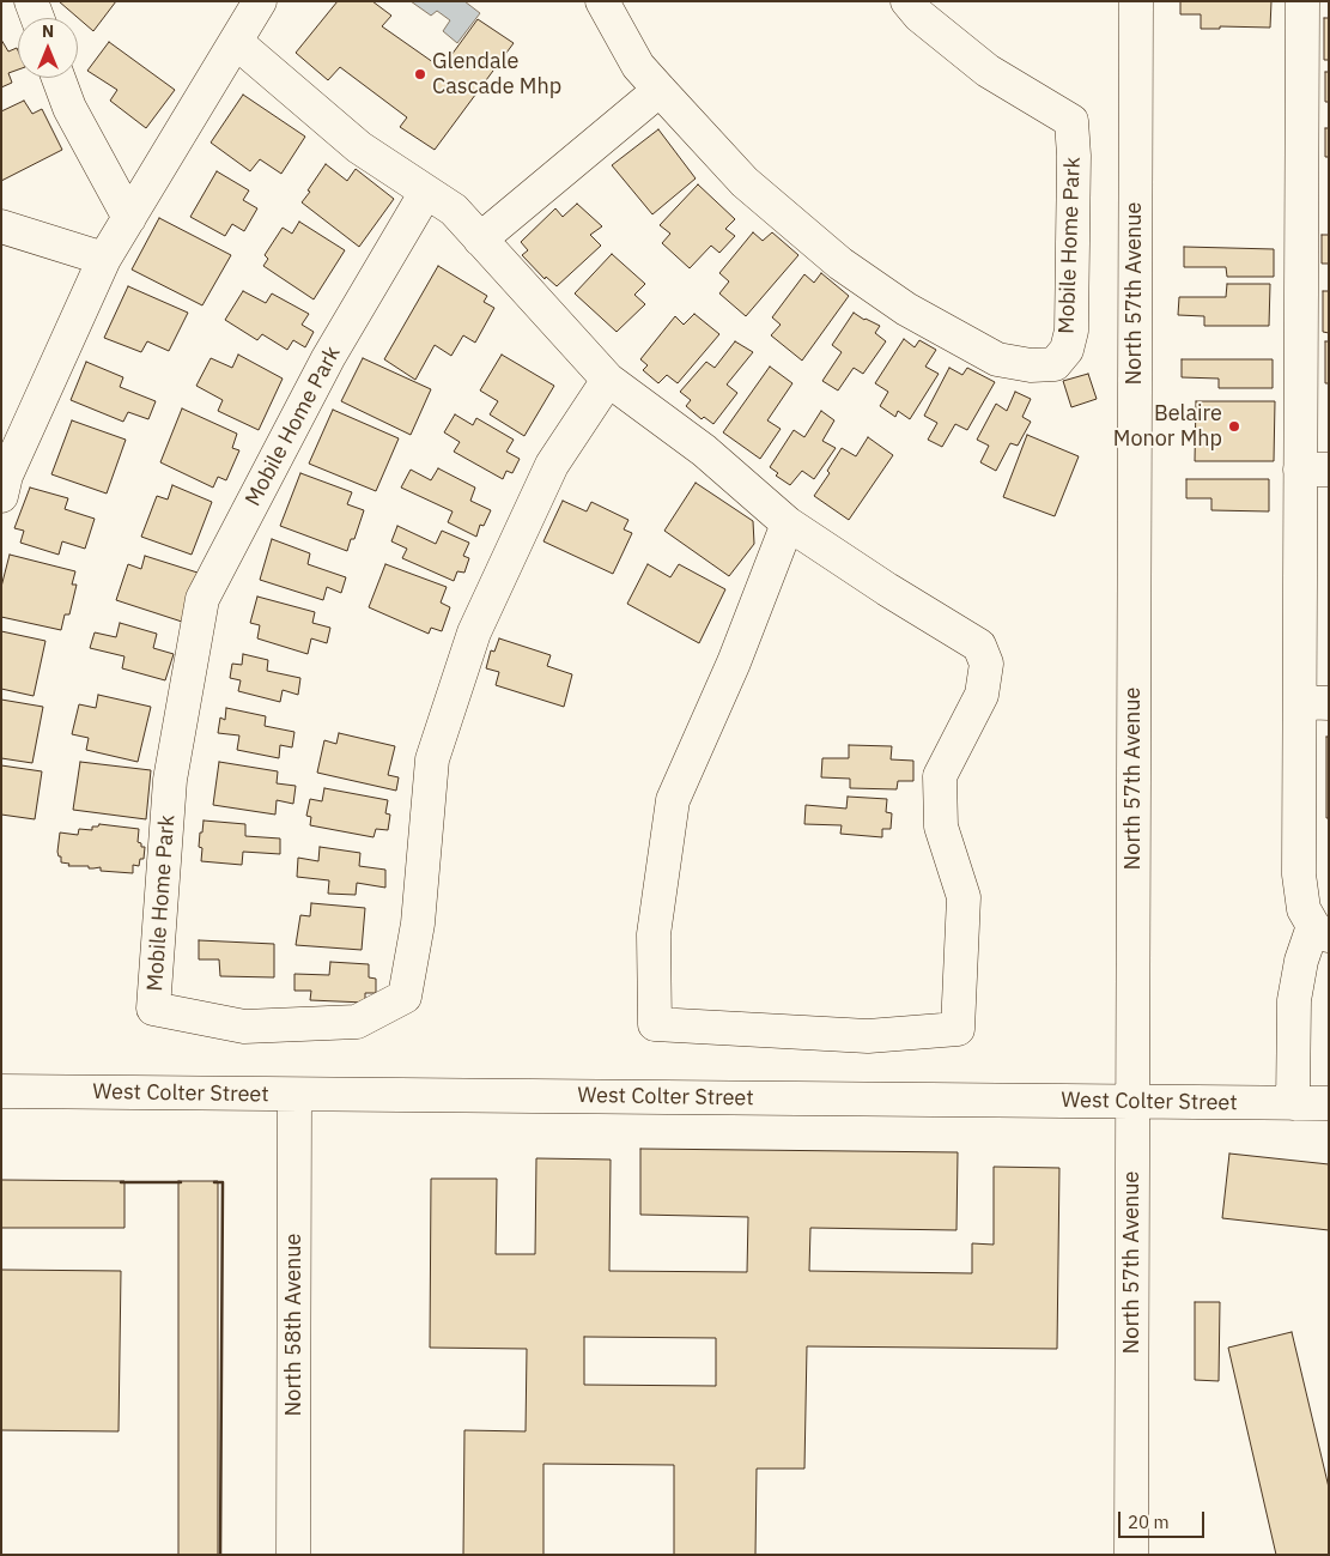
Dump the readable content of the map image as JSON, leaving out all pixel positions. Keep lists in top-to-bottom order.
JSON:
{
  "streets": {
    "street": [
      "Mobile Home Park",
      "North 57th Avenue",
      "West Colter Street",
      "North 58th Avenue"
    ]
  },
  "crossings": [
    ["North 57th Avenue", "West Colter Street"],
    ["West Colter Street", "North 58th Avenue"]
  ],
  "places": ["Glendale Cascade Mhp", "Belaire Monor Mhp"],
  "scale_bar": "20 m",
  "north": "top"
}
